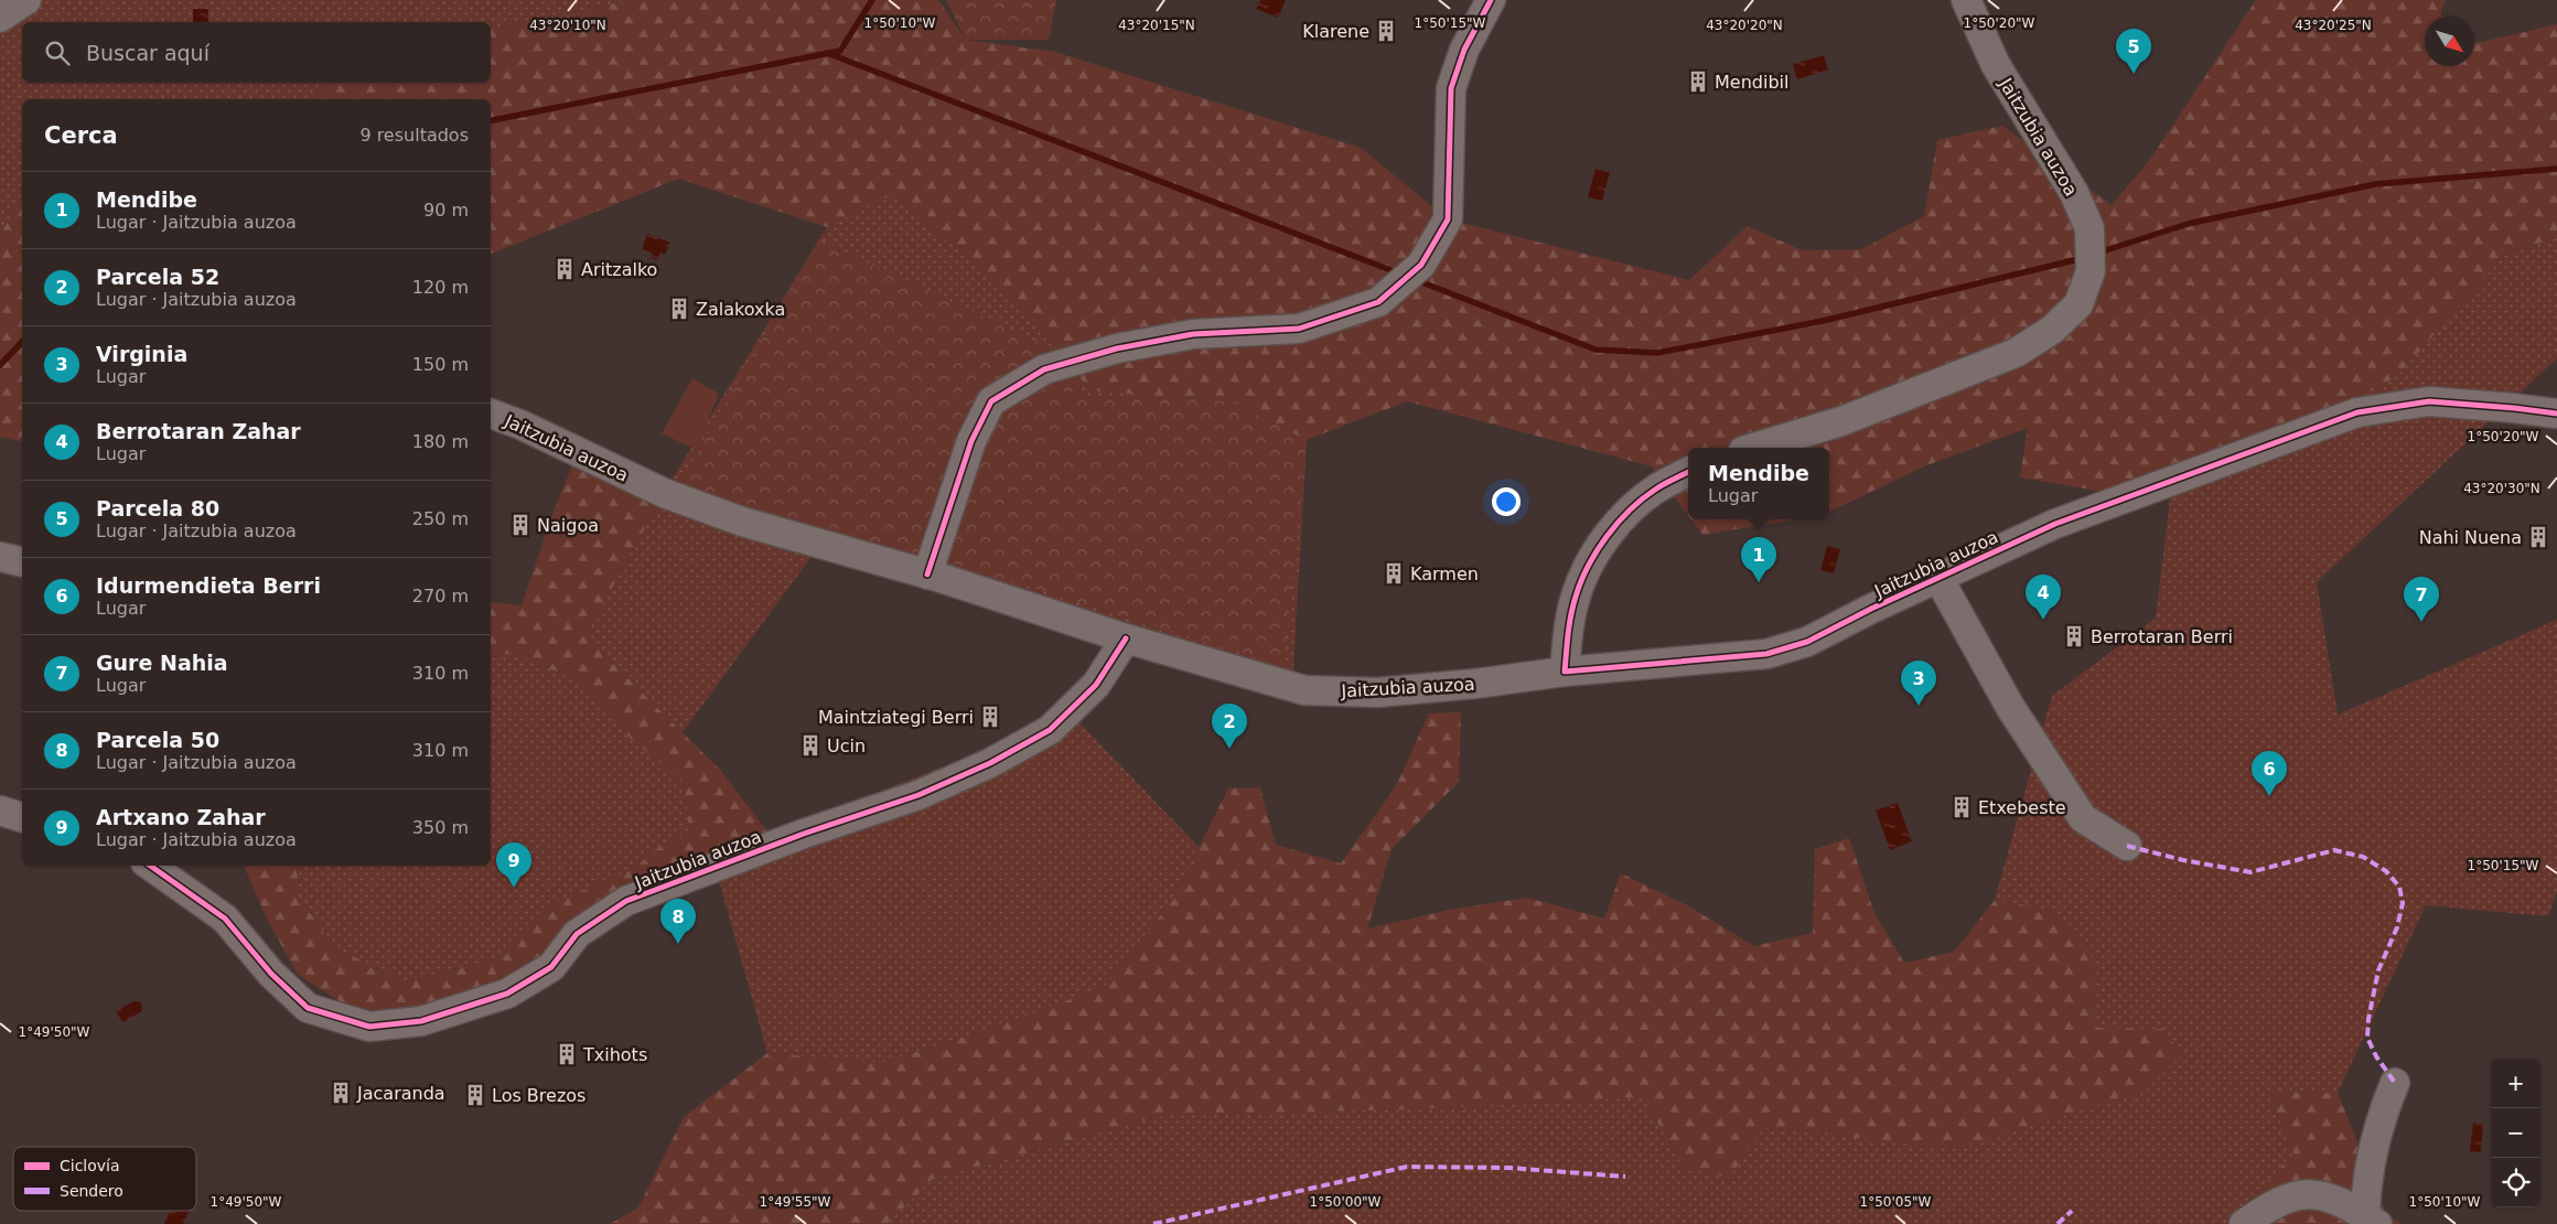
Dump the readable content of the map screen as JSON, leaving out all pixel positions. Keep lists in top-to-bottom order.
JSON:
{
  "streets": {
    "street": ["Jaitzubia auzoa"]
  },
  "places": {
    "building": [
      "Klarene",
      "Mendibil",
      "Aritzalko",
      "Zalakoxka",
      "Naigoa",
      "Nahi Nuena",
      "Karmen",
      "Berrotaran Berri",
      "Maintziategi Berri",
      "Ucin",
      "Etxebeste",
      "Txihots",
      "Jacaranda",
      "Los Brezos"
    ]
  },
  "legend": ["Ciclovía", "Sendero"],
  "north": "bottom right",
  "page": {
    "search": "Buscar aquí",
    "pins": [
      "5",
      "1",
      "4",
      "7",
      "3",
      "2",
      "6",
      "9",
      "8"
    ],
    "heading": ["Cerca", "9 resultados"],
    "list": [
      {
        "mark": "1",
        "name": "Mendibe",
        "note": "Lugar · Jaitzubia auzoa",
        "value": "90 m"
      },
      {
        "mark": "2",
        "name": "Parcela 52",
        "note": "Lugar · Jaitzubia auzoa",
        "value": "120 m"
      },
      {
        "mark": "3",
        "name": "Virginia",
        "note": "Lugar",
        "value": "150 m"
      },
      {
        "mark": "4",
        "name": "Berrotaran Zahar",
        "note": "Lugar",
        "value": "180 m"
      },
      {
        "mark": "5",
        "name": "Parcela 80",
        "note": "Lugar · Jaitzubia auzoa",
        "value": "250 m"
      },
      {
        "mark": "6",
        "name": "Idurmendieta Berri",
        "note": "Lugar",
        "value": "270 m"
      },
      {
        "mark": "7",
        "name": "Gure Nahia",
        "note": "Lugar",
        "value": "310 m"
      },
      {
        "mark": "8",
        "name": "Parcela 50",
        "note": "Lugar · Jaitzubia auzoa",
        "value": "310 m"
      },
      {
        "mark": "9",
        "name": "Artxano Zahar",
        "note": "Lugar · Jaitzubia auzoa",
        "value": "350 m"
      }
    ],
    "popup": ["Mendibe", "Lugar"],
    "map_buttons": ["+", "−"]
  },
  "coordinates": [
    "1°50'10\"W",
    "1°50'15\"W",
    "1°50'20\"W",
    "43°20'10\"N",
    "43°20'15\"N",
    "43°20'20\"N",
    "43°20'25\"N",
    "43°20'30\"N",
    "1°49'50\"W",
    "1°49'55\"W",
    "1°50'00\"W",
    "1°50'05\"W"
  ]
}
